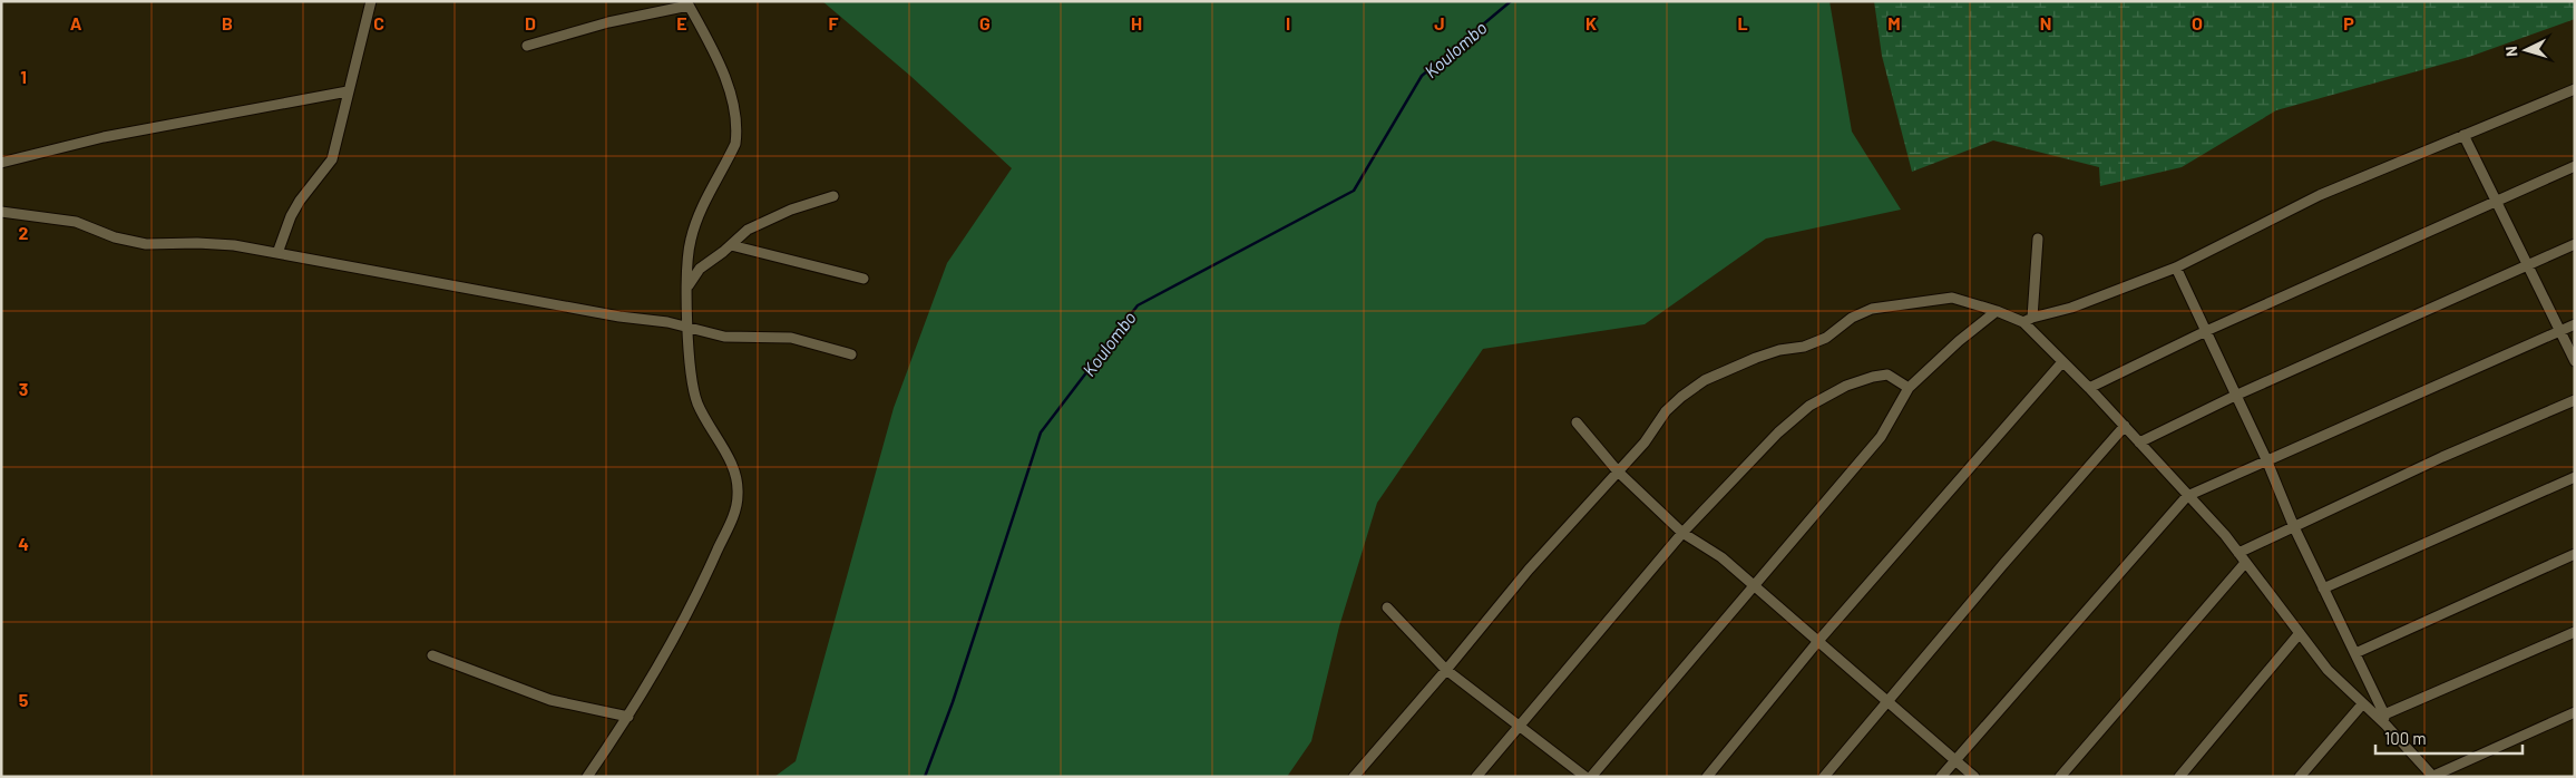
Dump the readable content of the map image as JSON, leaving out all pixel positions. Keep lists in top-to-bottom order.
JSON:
{
  "water": ["Koulombo"],
  "scale_bar": "100 m",
  "north": "left",
  "grid": {
    "columns": [
      "A",
      "B",
      "C",
      "D",
      "E",
      "F",
      "G",
      "H",
      "I",
      "J",
      "K",
      "L",
      "M",
      "N",
      "O",
      "P"
    ],
    "rows": [
      "1",
      "2",
      "3",
      "4",
      "5"
    ]
  }
}
